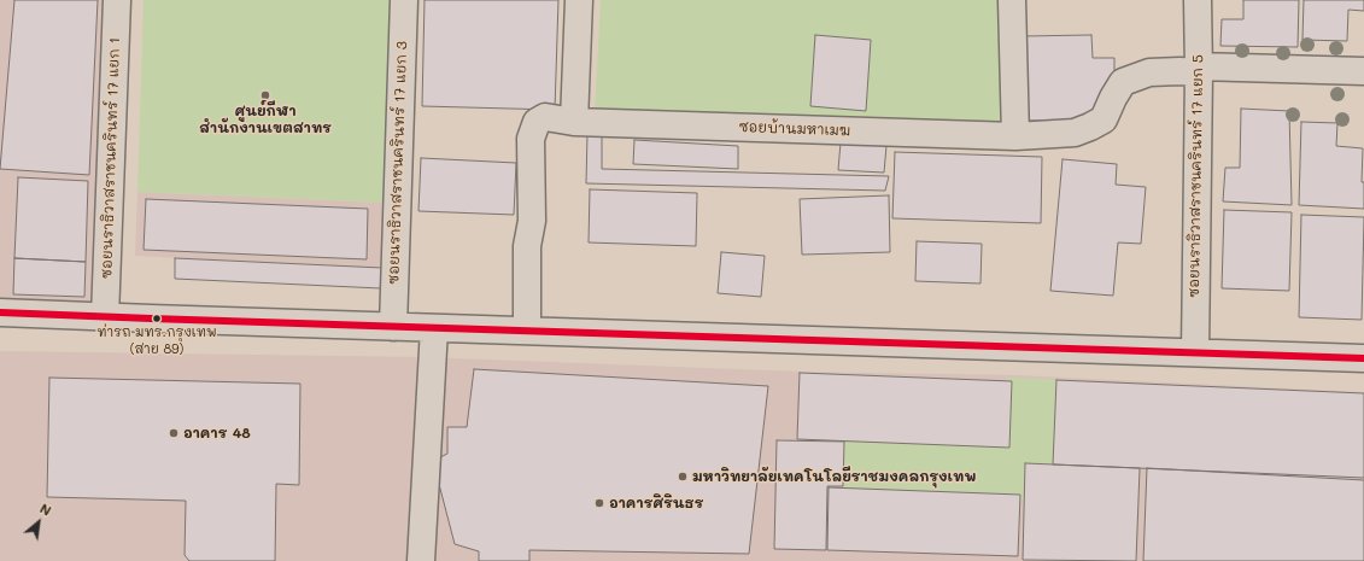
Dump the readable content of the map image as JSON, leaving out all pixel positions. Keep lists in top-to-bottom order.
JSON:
{
  "streets": {
    "street": [
      "ซอยบ้านมหาเมฆ",
      "ซอยนราธิวาสราชนครินทร์ 17 แยก 1",
      "ซอยนราธิวาสราชนครินทร์ 17 แยก 3",
      "ซอยนราธิวาสราชนครินทร์ 17 แยก 5"
    ]
  },
  "crossings": [
    ["ซอยบ้านมหาเมฆ", "ซอยนราธิวาสราชนครินทร์ 17 แยก 5"]
  ],
  "places": [
    "ศูนย์กีฬา สำนักงานเขตสาทร",
    "ท่ารถ มทร.กรุงเทพ (สาย 89)",
    "อาคาร 48",
    "มหาวิทยาลัยเทคโนโลยีราชมงคลกรุงเทพ",
    "อาคารศิรินธร"
  ],
  "north": "top right"
}
